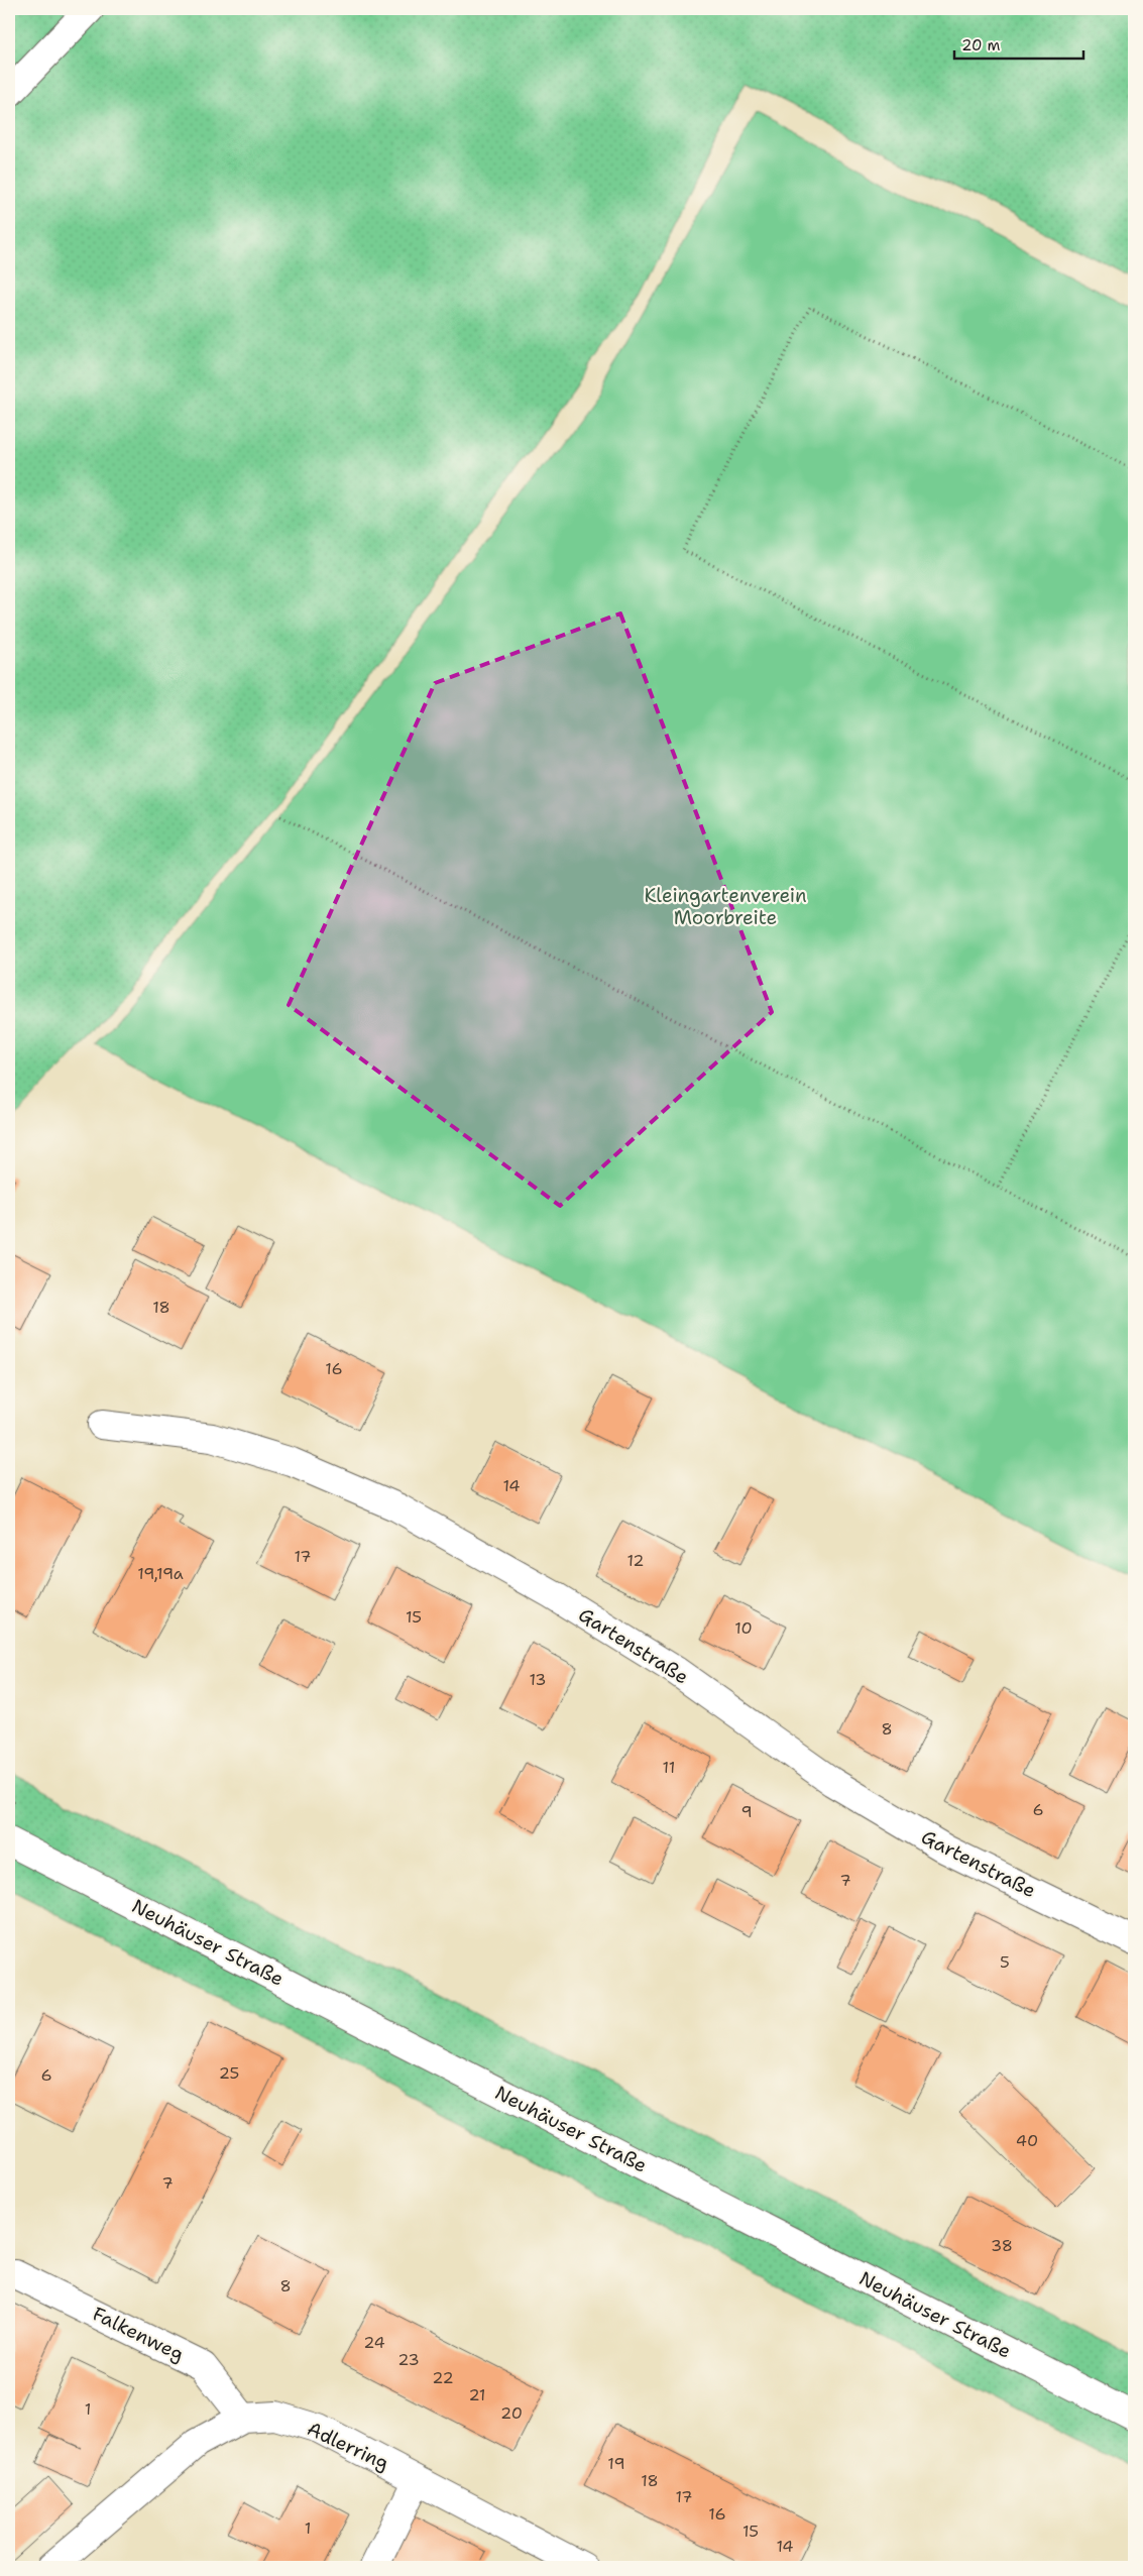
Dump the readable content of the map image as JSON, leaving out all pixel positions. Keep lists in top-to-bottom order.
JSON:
{
  "streets": {
    "street": [
      "Gartenstraße",
      "Neuhäuser Straße",
      "Falkenweg",
      "Adlerring"
    ]
  },
  "crossings": [
    ["Falkenweg", "Adlerring"]
  ],
  "parks": ["Kleingartenverein Moorbreite"],
  "house_numbers": [
    "18",
    "16",
    "14",
    "17",
    "12",
    "19,19a",
    "15",
    "10",
    "13",
    "8",
    "11",
    "6",
    "9",
    "7",
    "5",
    "25",
    "6",
    "40",
    "7",
    "38",
    "8",
    "24",
    "23",
    "22",
    "21",
    "1",
    "20",
    "19",
    "18",
    "17",
    "16",
    "1",
    "15",
    "14"
  ],
  "scale_bar": "20 m"
}
